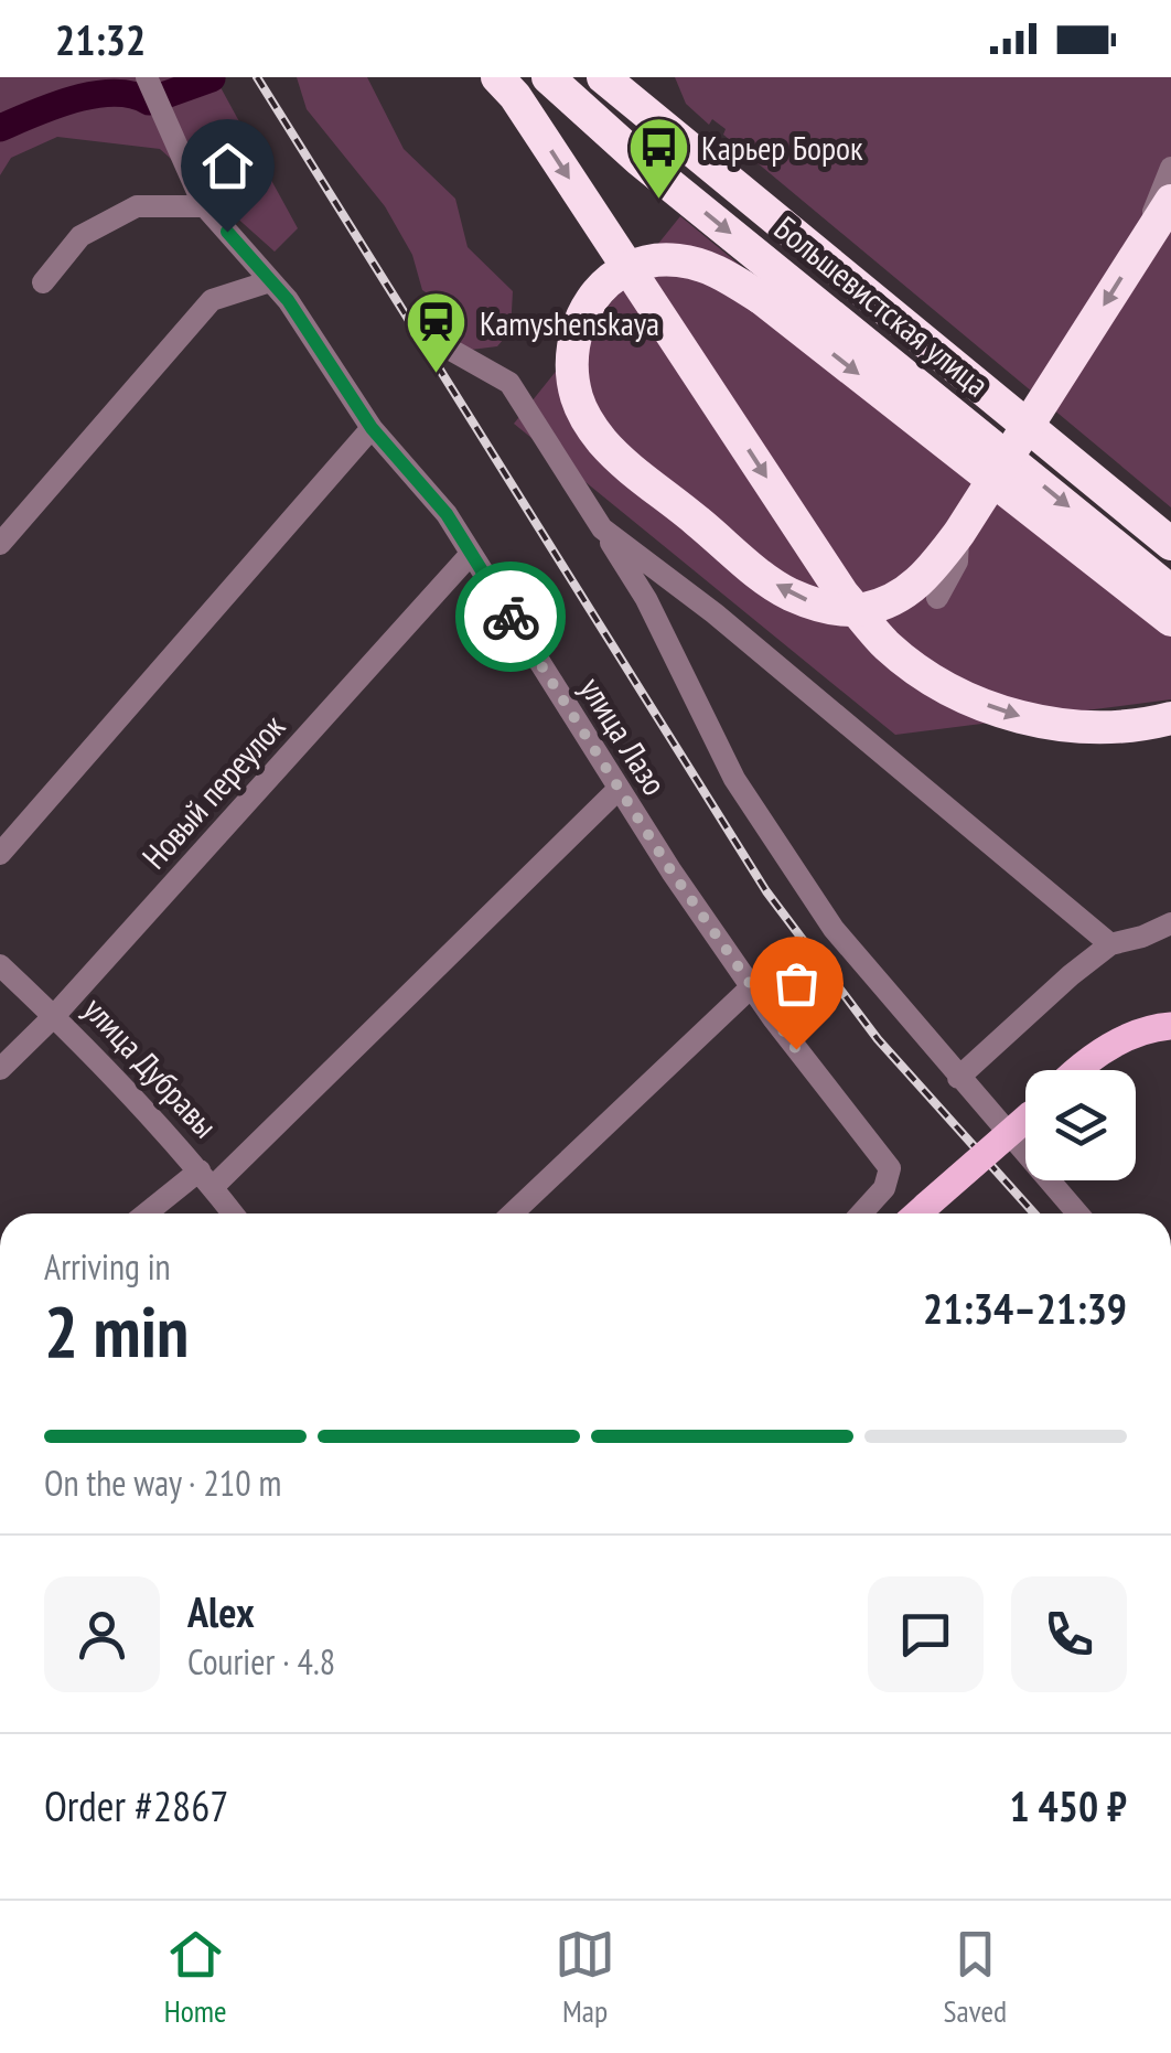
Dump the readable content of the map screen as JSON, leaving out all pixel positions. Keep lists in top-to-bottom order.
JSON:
{
  "streets": {
    "highway": ["Большевистская улица"],
    "street": ["улица Лазо", "Новый переулок", "улица Дубравы"]
  },
  "crossings": [
    ["улица Лазо", "Новый переулок"],
    ["Новый переулок", "улица Дубравы"]
  ],
  "places": {
    "bus stop": ["Карьер Борок"],
    "station": ["Kamyshenskaya"]
  },
  "page": {
    "status": "21:32",
    "heading": ["2 min", "Arriving in", "21:34–21:39"],
    "panel": [
      "Alex",
      "Courier · 4.8",
      "Order #2867",
      "1 450 ₽"
    ],
    "bar": "On the way · 210 m",
    "tabs": ["Home", "Map", "Saved"]
  }
}
